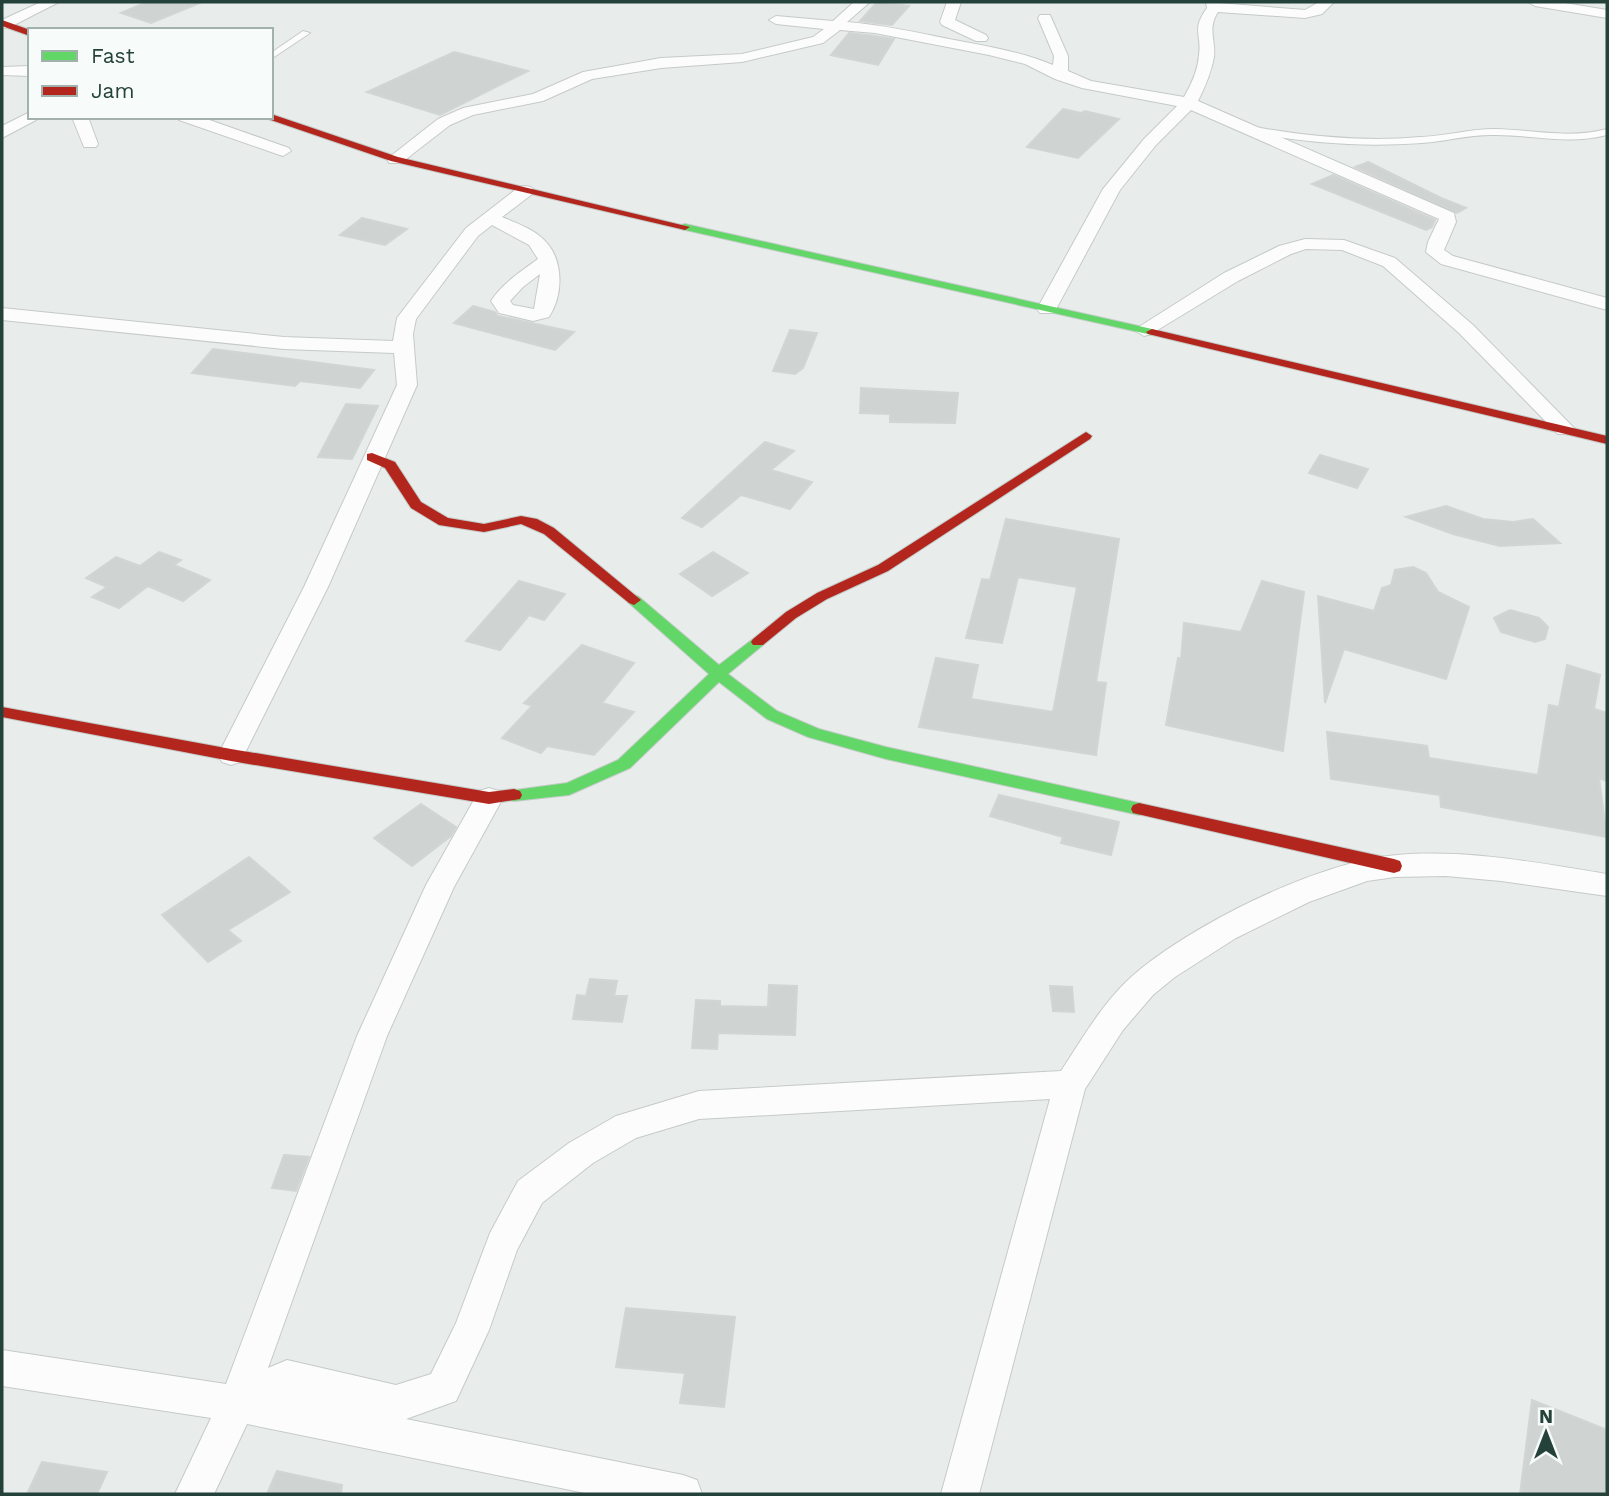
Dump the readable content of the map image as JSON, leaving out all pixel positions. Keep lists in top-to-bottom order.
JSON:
{
  "legend": ["Fast", "Jam"],
  "north": "top"
}
